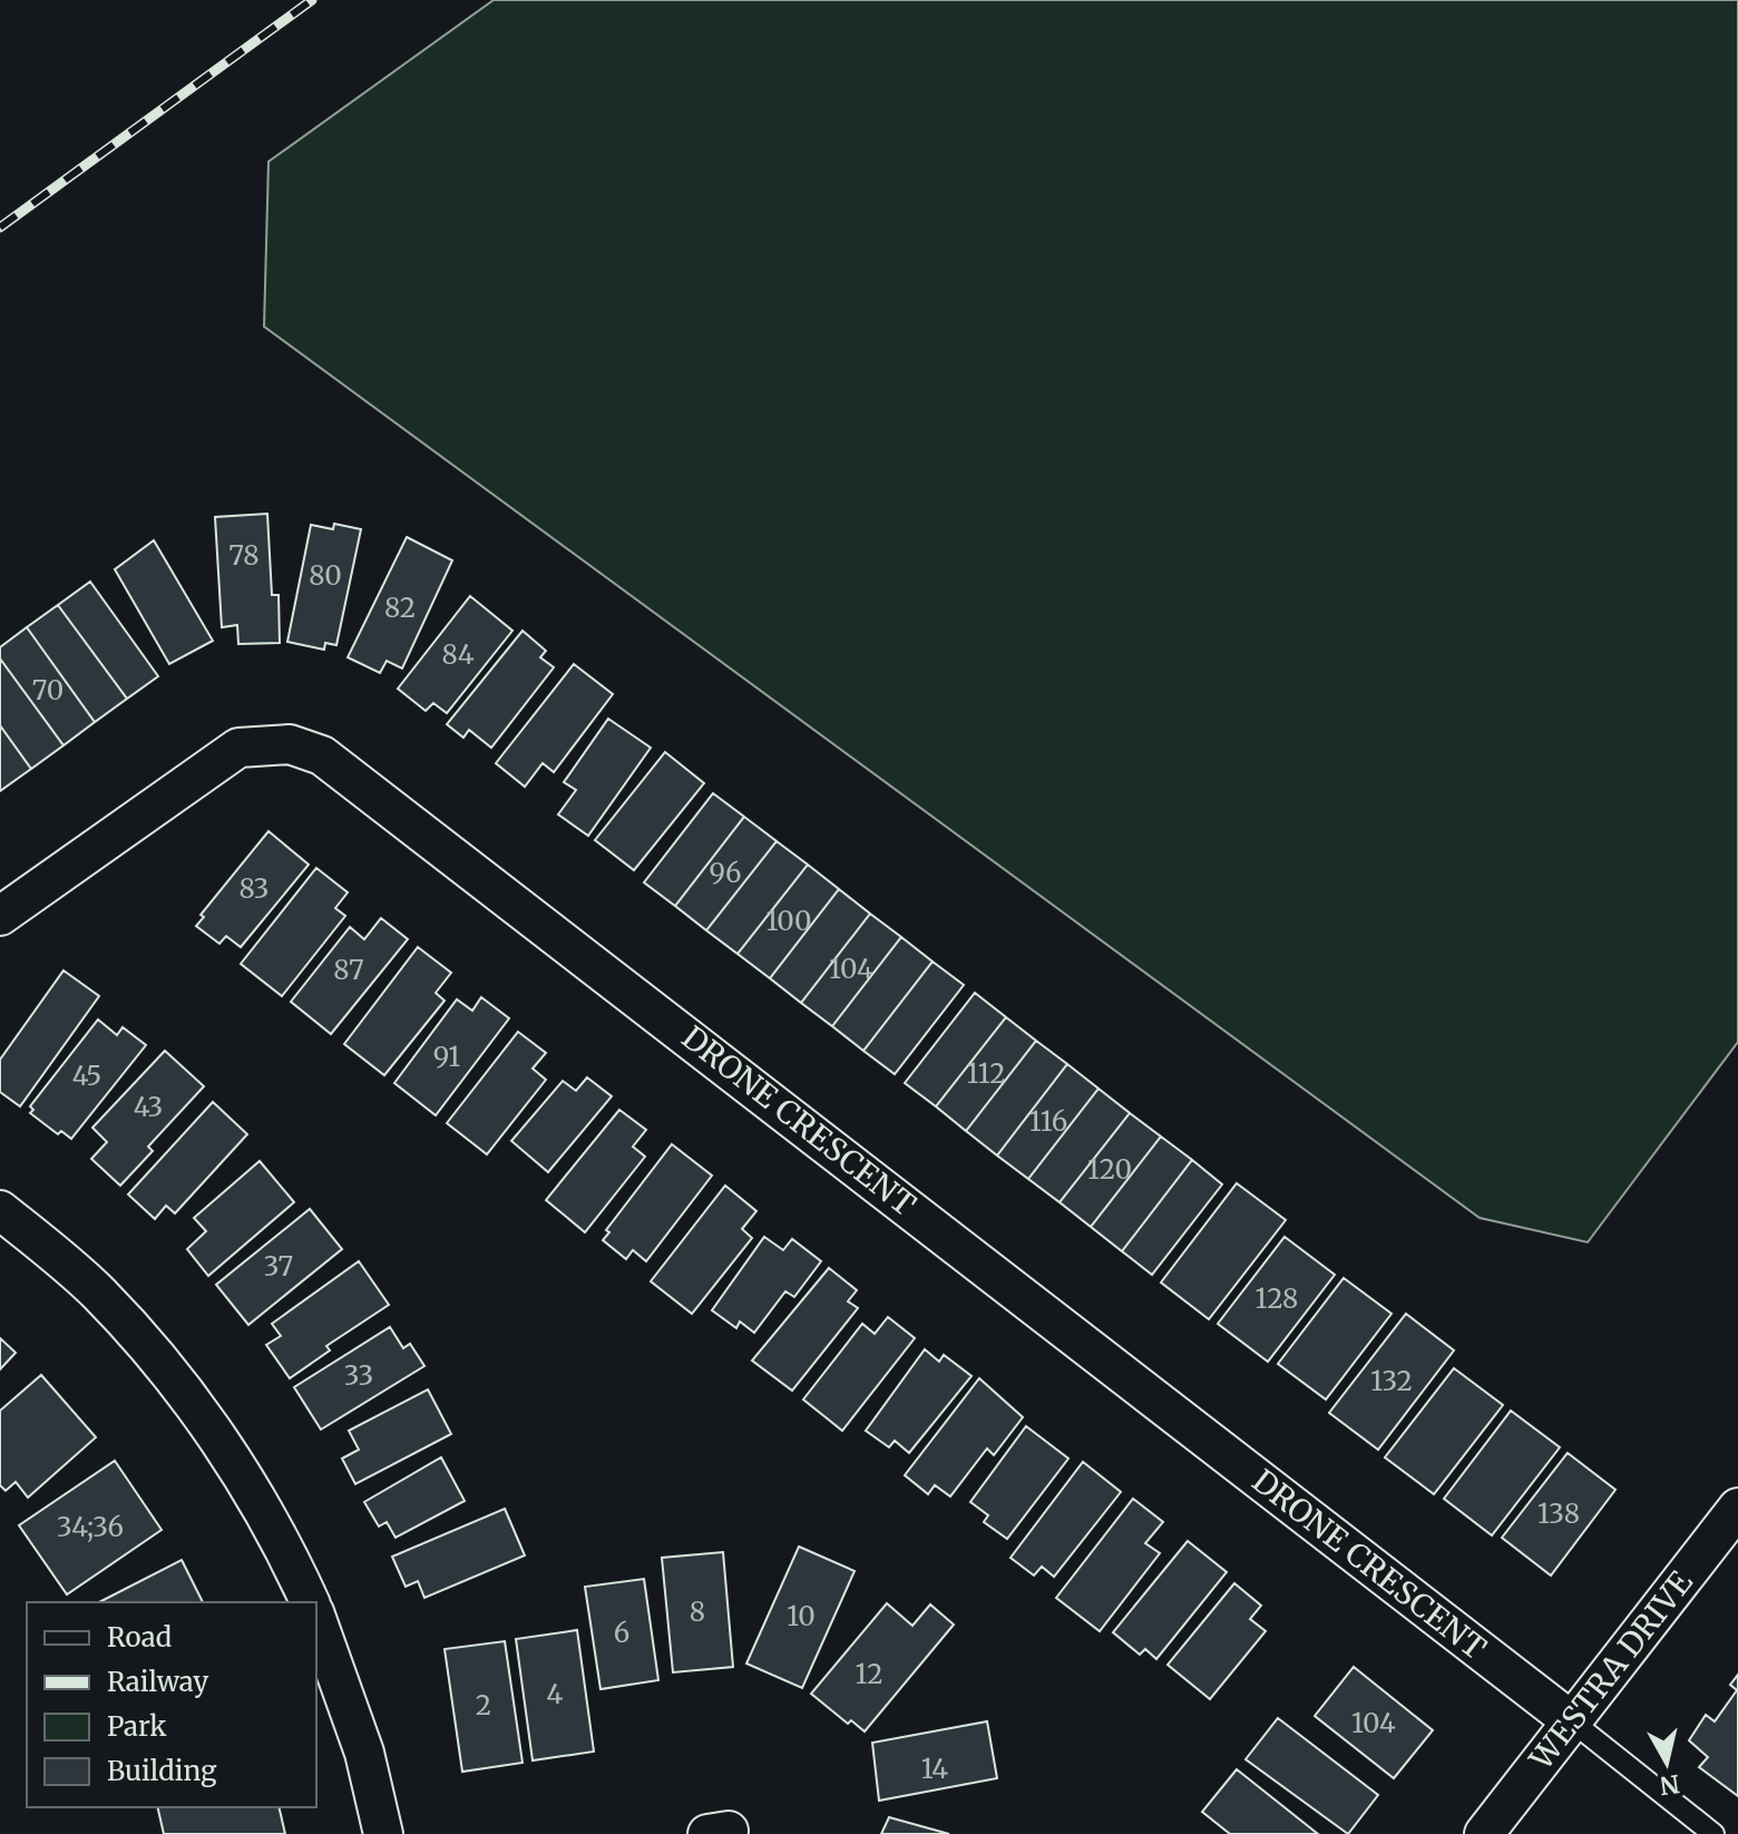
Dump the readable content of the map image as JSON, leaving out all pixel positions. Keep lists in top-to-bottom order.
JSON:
{
  "streets": {
    "street": ["DRONE CRESCENT", "WESTRA DRIVE"]
  },
  "crossings": [
    ["DRONE CRESCENT", "WESTRA DRIVE"]
  ],
  "house_numbers": [
    "78",
    "80",
    "82",
    "84",
    "70",
    "96",
    "83",
    "100",
    "104",
    "87",
    "91",
    "112",
    "45",
    "43",
    "116",
    "120",
    "37",
    "128",
    "33",
    "132",
    "138",
    "34;36",
    "8",
    "10",
    "6",
    "12",
    "4",
    "2",
    "104",
    "14"
  ],
  "legend": [
    "Road",
    "Railway",
    "Park",
    "Building"
  ],
  "north": "bottom"
}
